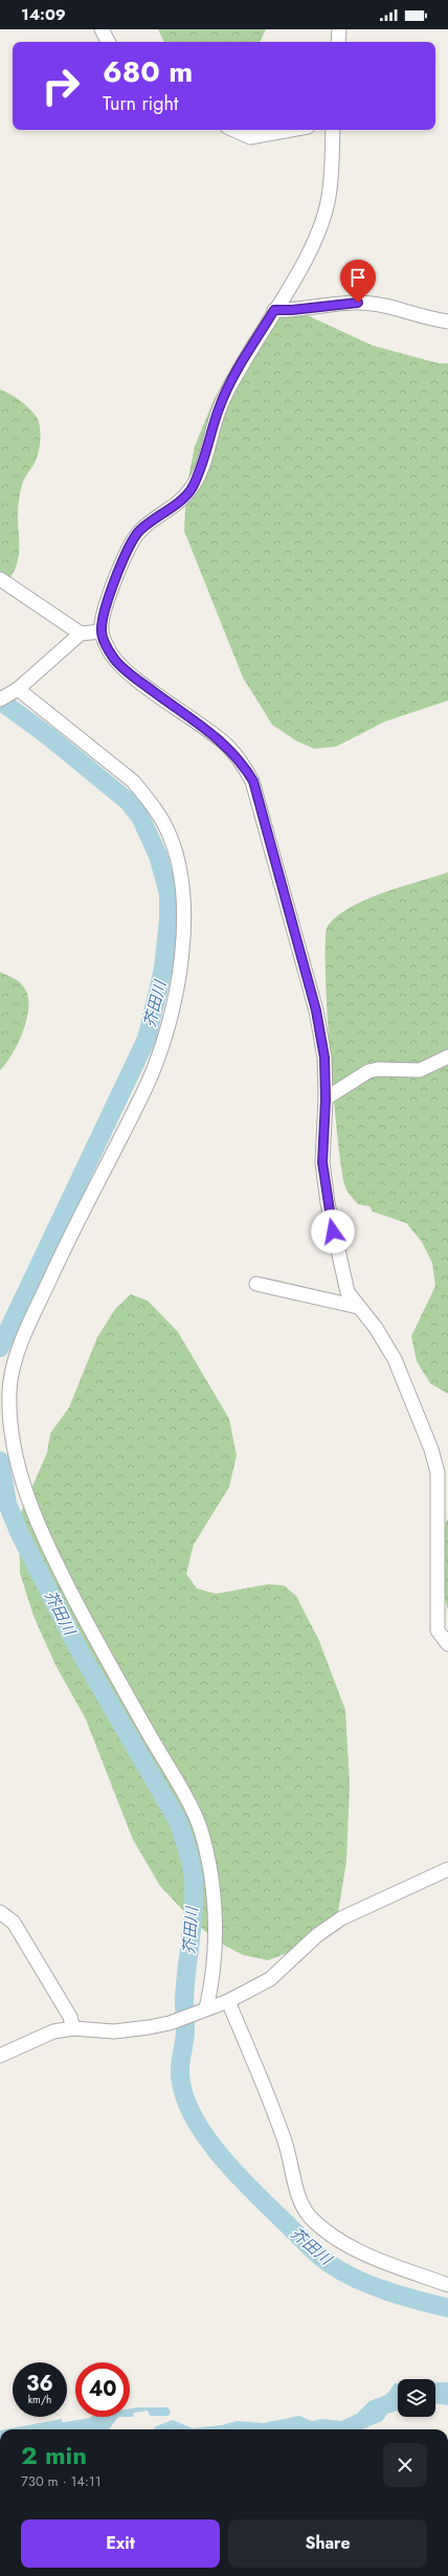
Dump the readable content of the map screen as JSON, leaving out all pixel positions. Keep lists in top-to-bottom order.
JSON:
{
  "water": ["芥田川"],
  "page": {
    "status": "14:09",
    "turn": ["680 m", "Turn right"],
    "speed": "36 km/h",
    "limit": "40",
    "heading": ["2 min", "730 m · 14:11"],
    "buttons": ["Exit", "Share"]
  }
}
